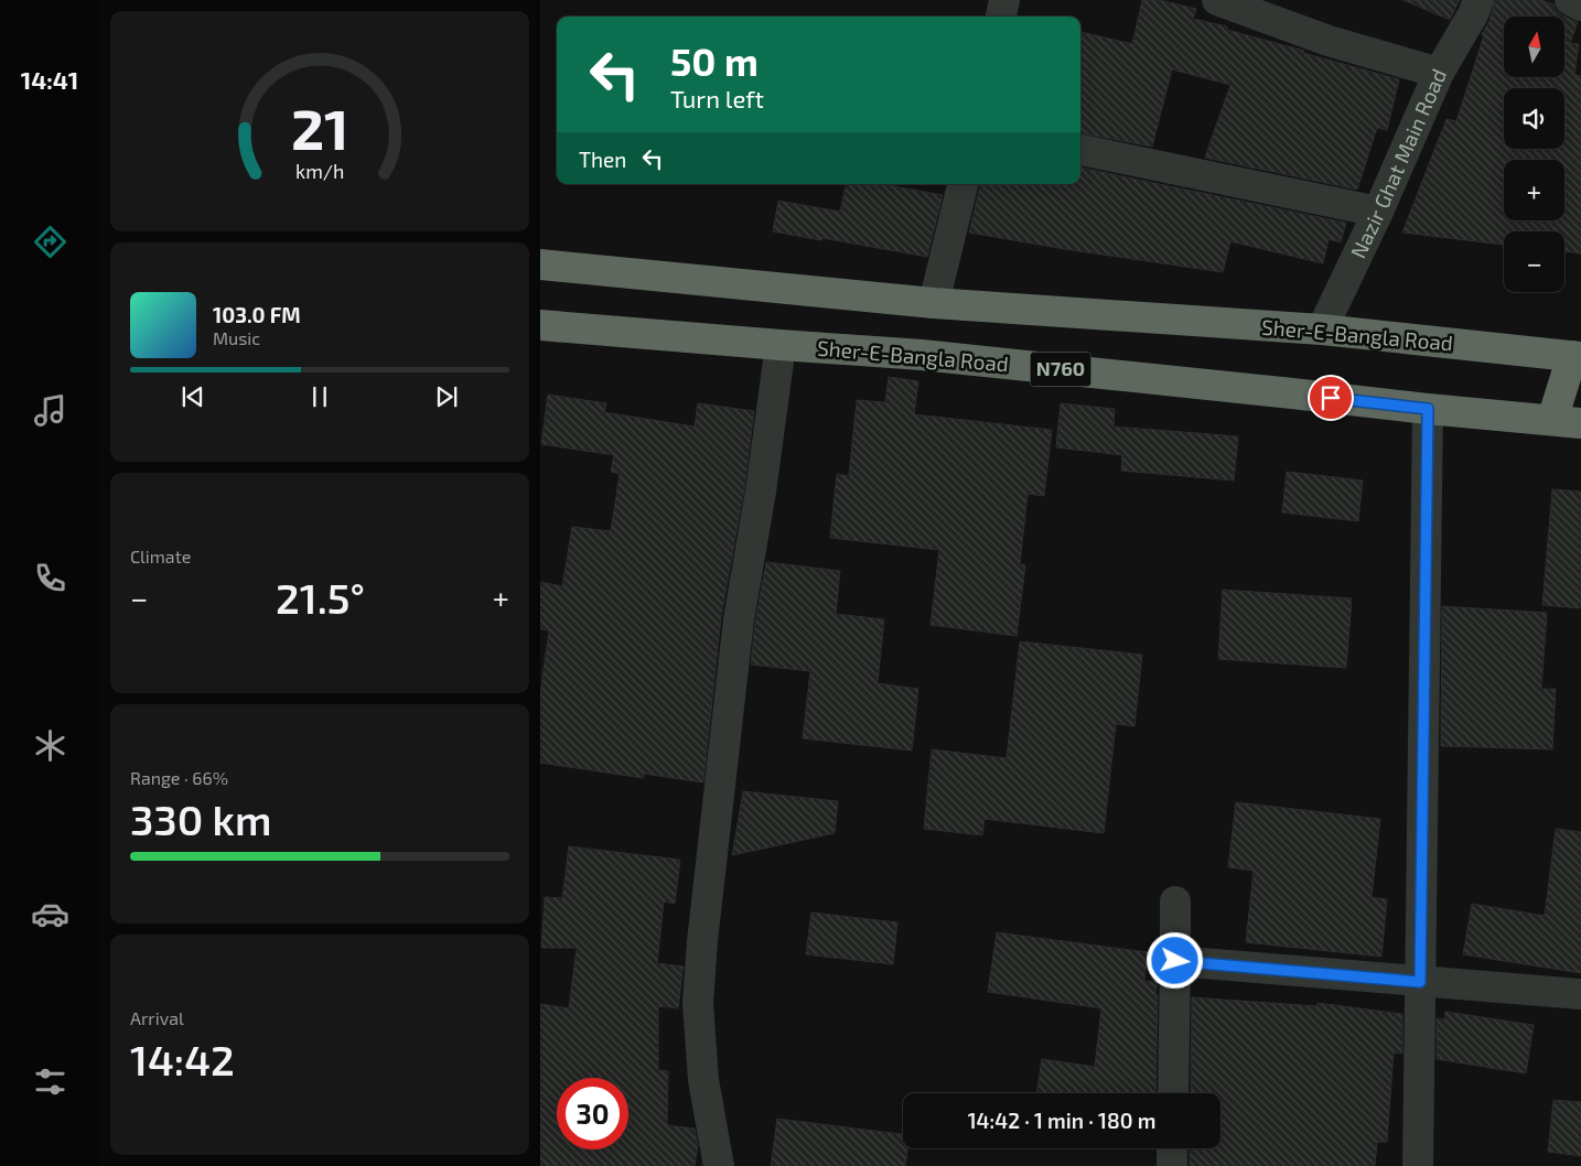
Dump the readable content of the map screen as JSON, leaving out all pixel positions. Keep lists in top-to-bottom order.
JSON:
{
  "streets": {
    "highway": ["Sher-E-Bangla Road", "N760"],
    "street": ["Nazir Ghat Main Road"]
  },
  "crossings": [
    ["Nazir Ghat Main Road", "Sher-E-Bangla Road"]
  ],
  "north": "top",
  "page": {
    "tabs": "14:41",
    "map_buttons": ["+", "−"],
    "turn": ["50 m", "Turn left"],
    "then": "Then",
    "song": ["103.0 FM", "Music"],
    "tile": [
      "Climate",
      ["Range · 66%", "330 km"],
      ["Arrival", "14:42"]
    ],
    "heat": ["−", "21.5°", "+"],
    "limit": "30",
    "trip": "14:42 · 1 min · 180 m",
    "gauge": ["21", "km/h"]
  }
}
